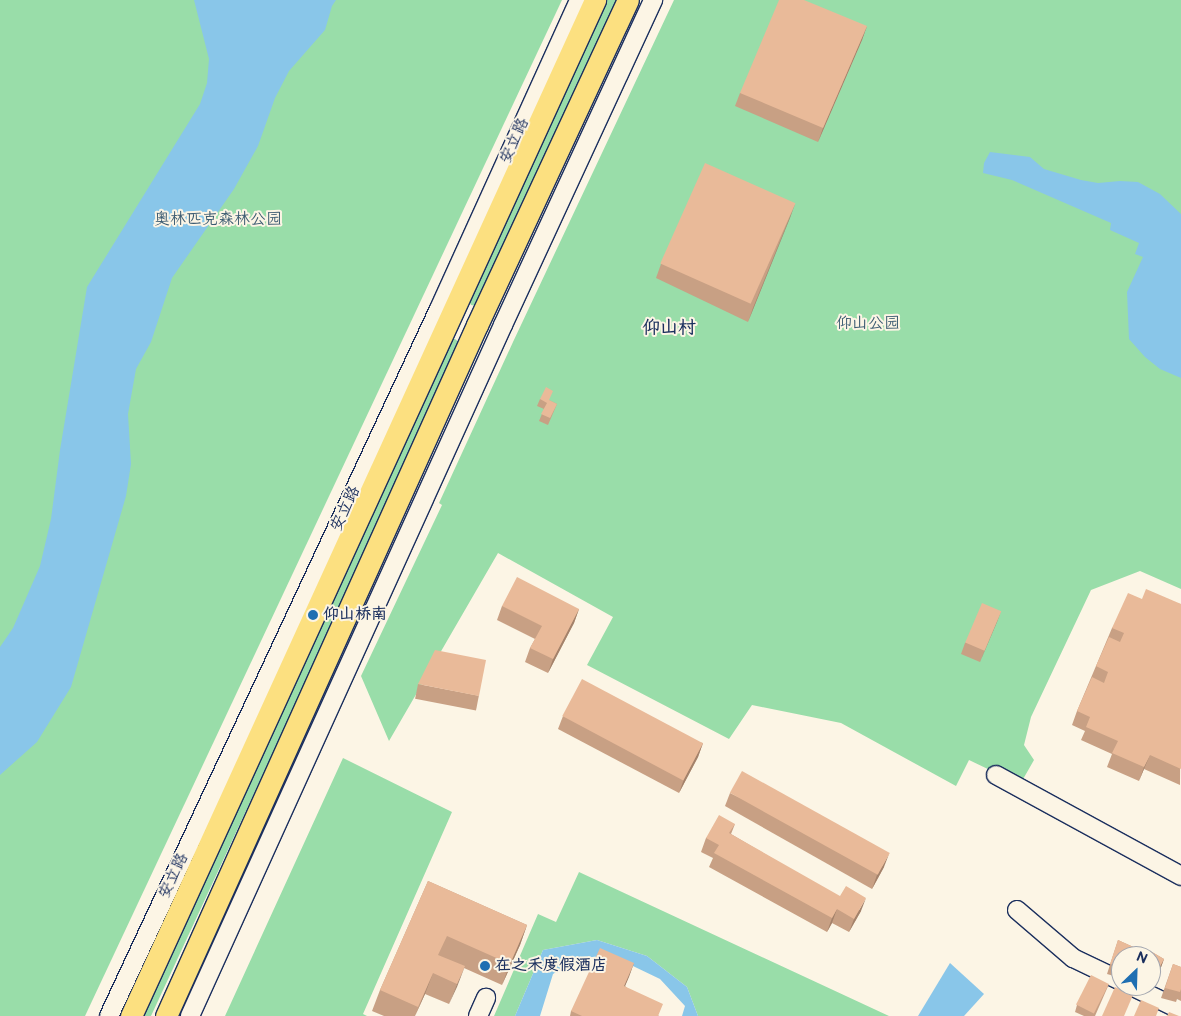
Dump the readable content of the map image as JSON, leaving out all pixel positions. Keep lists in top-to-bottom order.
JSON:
{
  "streets": {
    "main road": ["安立路"]
  },
  "districts": ["仰山村"],
  "parks": ["奥林匹克森林公园", "仰山公园"],
  "places": ["仰山桥南", "在之禾度假酒店"],
  "north": "top right"
}
